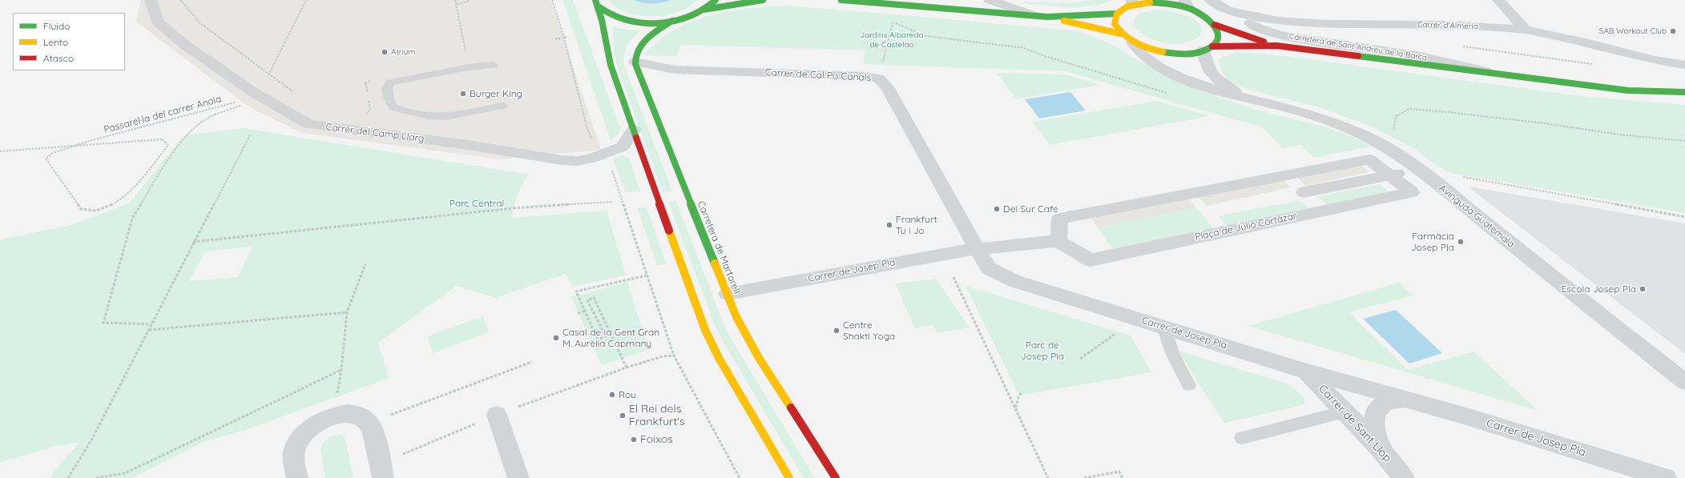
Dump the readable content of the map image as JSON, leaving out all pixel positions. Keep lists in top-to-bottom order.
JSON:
{
  "streets": {
    "main road": ["Carretera de Sant Andreu de la Barca", "Carretera de Martorell"],
    "street": [
      "Carrer d'Almeria",
      "Carrer de Cal Po Canals",
      "Carrer del Camp Llarg",
      "Avinguda Guatemala",
      "Plaça de Julio Cortázar",
      "Carrer de Josep Pla",
      "Carrer de Sant Llop"
    ],
    "path": ["Passarel·la del carrer Anoia"]
  },
  "crossings": [
    ["Carrer d'Almeria", "Carretera de Sant Andreu de la Barca"],
    ["Carretera de Sant Andreu de la Barca", "Avinguda Guatemala"],
    ["Carrer de Cal Po Canals", "Carretera de Martorell"],
    ["Carrer de Cal Po Canals", "Carrer de Josep Pla"],
    ["Passarel·la del carrer Anoia", "Carrer del Camp Llarg"],
    ["Carretera de Martorell", "Carrer de Josep Pla"],
    ["Carrer de Josep Pla", "Carrer de Sant Llop"]
  ],
  "parks": ["Jardins Albareda de Castelao", "Parc Central", "Parc de Josep Pla"],
  "places": [
    "SAB Workout Club",
    "Atrium",
    "Burger King",
    "Del Sur Cafe",
    "Frankfurt Tu i Jo",
    "Farmàcia Josep Pla",
    "Escola Josep Pla",
    "Centre Shakti Yoga",
    "Casal de la Gent Gran M. Aurèlia Capmany",
    "Rou",
    "El Rei dels Frankfurt's",
    "Foixos"
  ],
  "legend": ["Fluido", "Lento", "Atasco"]
}
